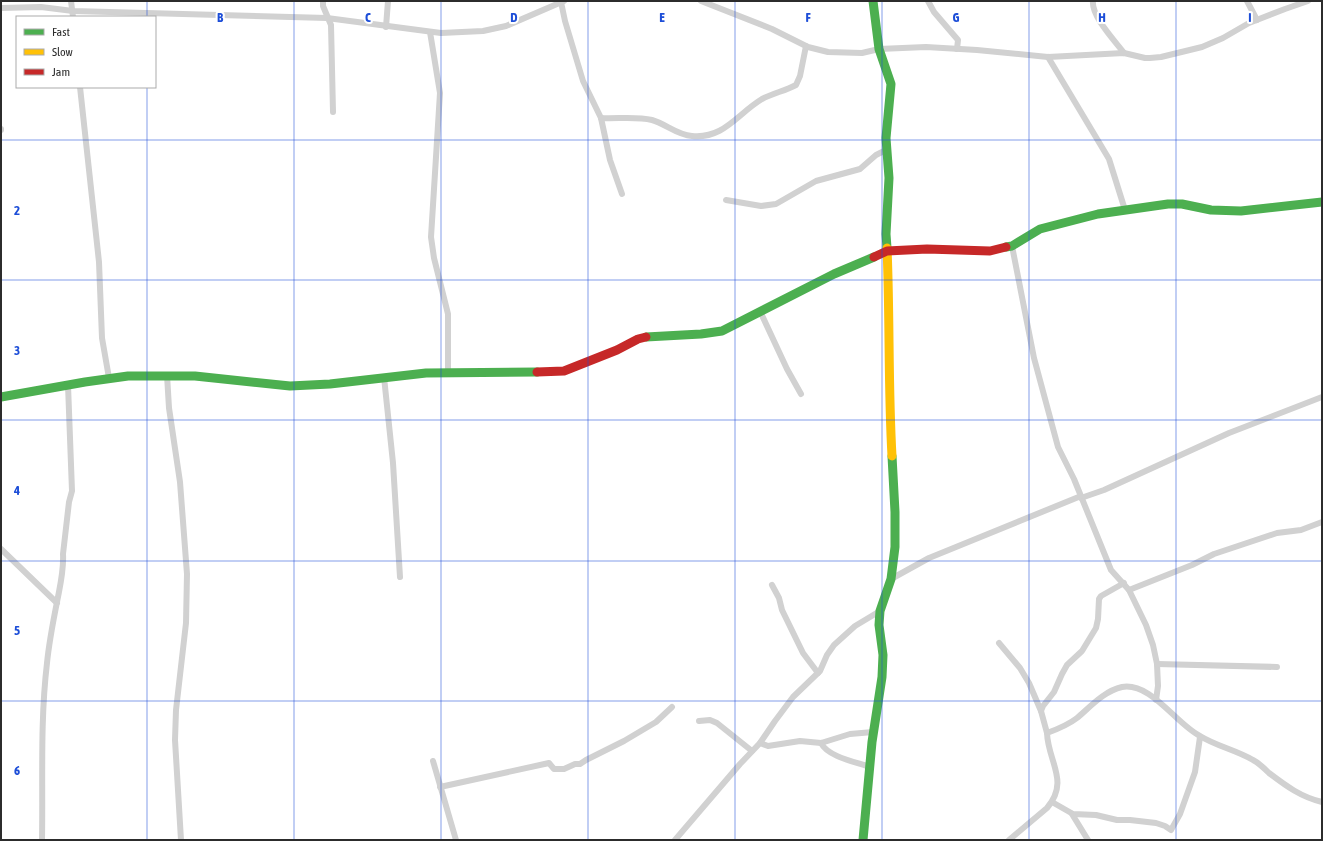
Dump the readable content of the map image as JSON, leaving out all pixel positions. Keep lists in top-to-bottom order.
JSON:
{
  "legend": ["Fast", "Slow", "Jam"],
  "grid": {
    "columns": [
      "B",
      "C",
      "D",
      "E",
      "F",
      "G",
      "H",
      "I"
    ],
    "rows": [
      "2",
      "3",
      "4",
      "5",
      "6"
    ]
  }
}
